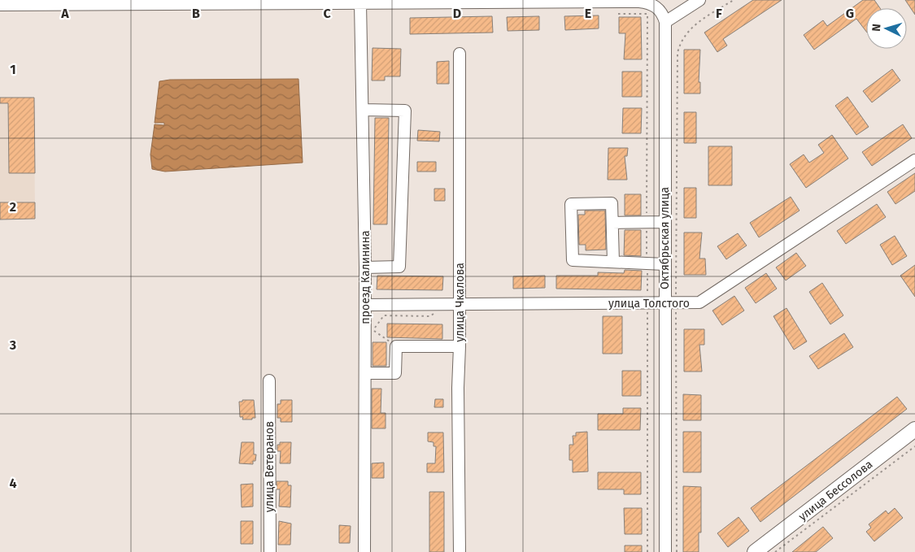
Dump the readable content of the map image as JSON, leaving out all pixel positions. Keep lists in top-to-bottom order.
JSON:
{
  "streets": {
    "main road": ["улица Бессолова"],
    "street": [
      "Октябрьская улица",
      "проезд Калинина",
      "улица Чкалова",
      "улица Толстого",
      "улица Ветеранов"
    ]
  },
  "crossings": [
    ["Октябрьская улица", "улица Толстого"],
    ["проезд Калинина", "улица Толстого"],
    ["улица Чкалова", "улица Толстого"]
  ],
  "north": "left",
  "grid": {
    "columns": [
      "A",
      "B",
      "C",
      "D",
      "E",
      "F",
      "G"
    ],
    "rows": [
      "1",
      "2",
      "3",
      "4"
    ]
  }
}
